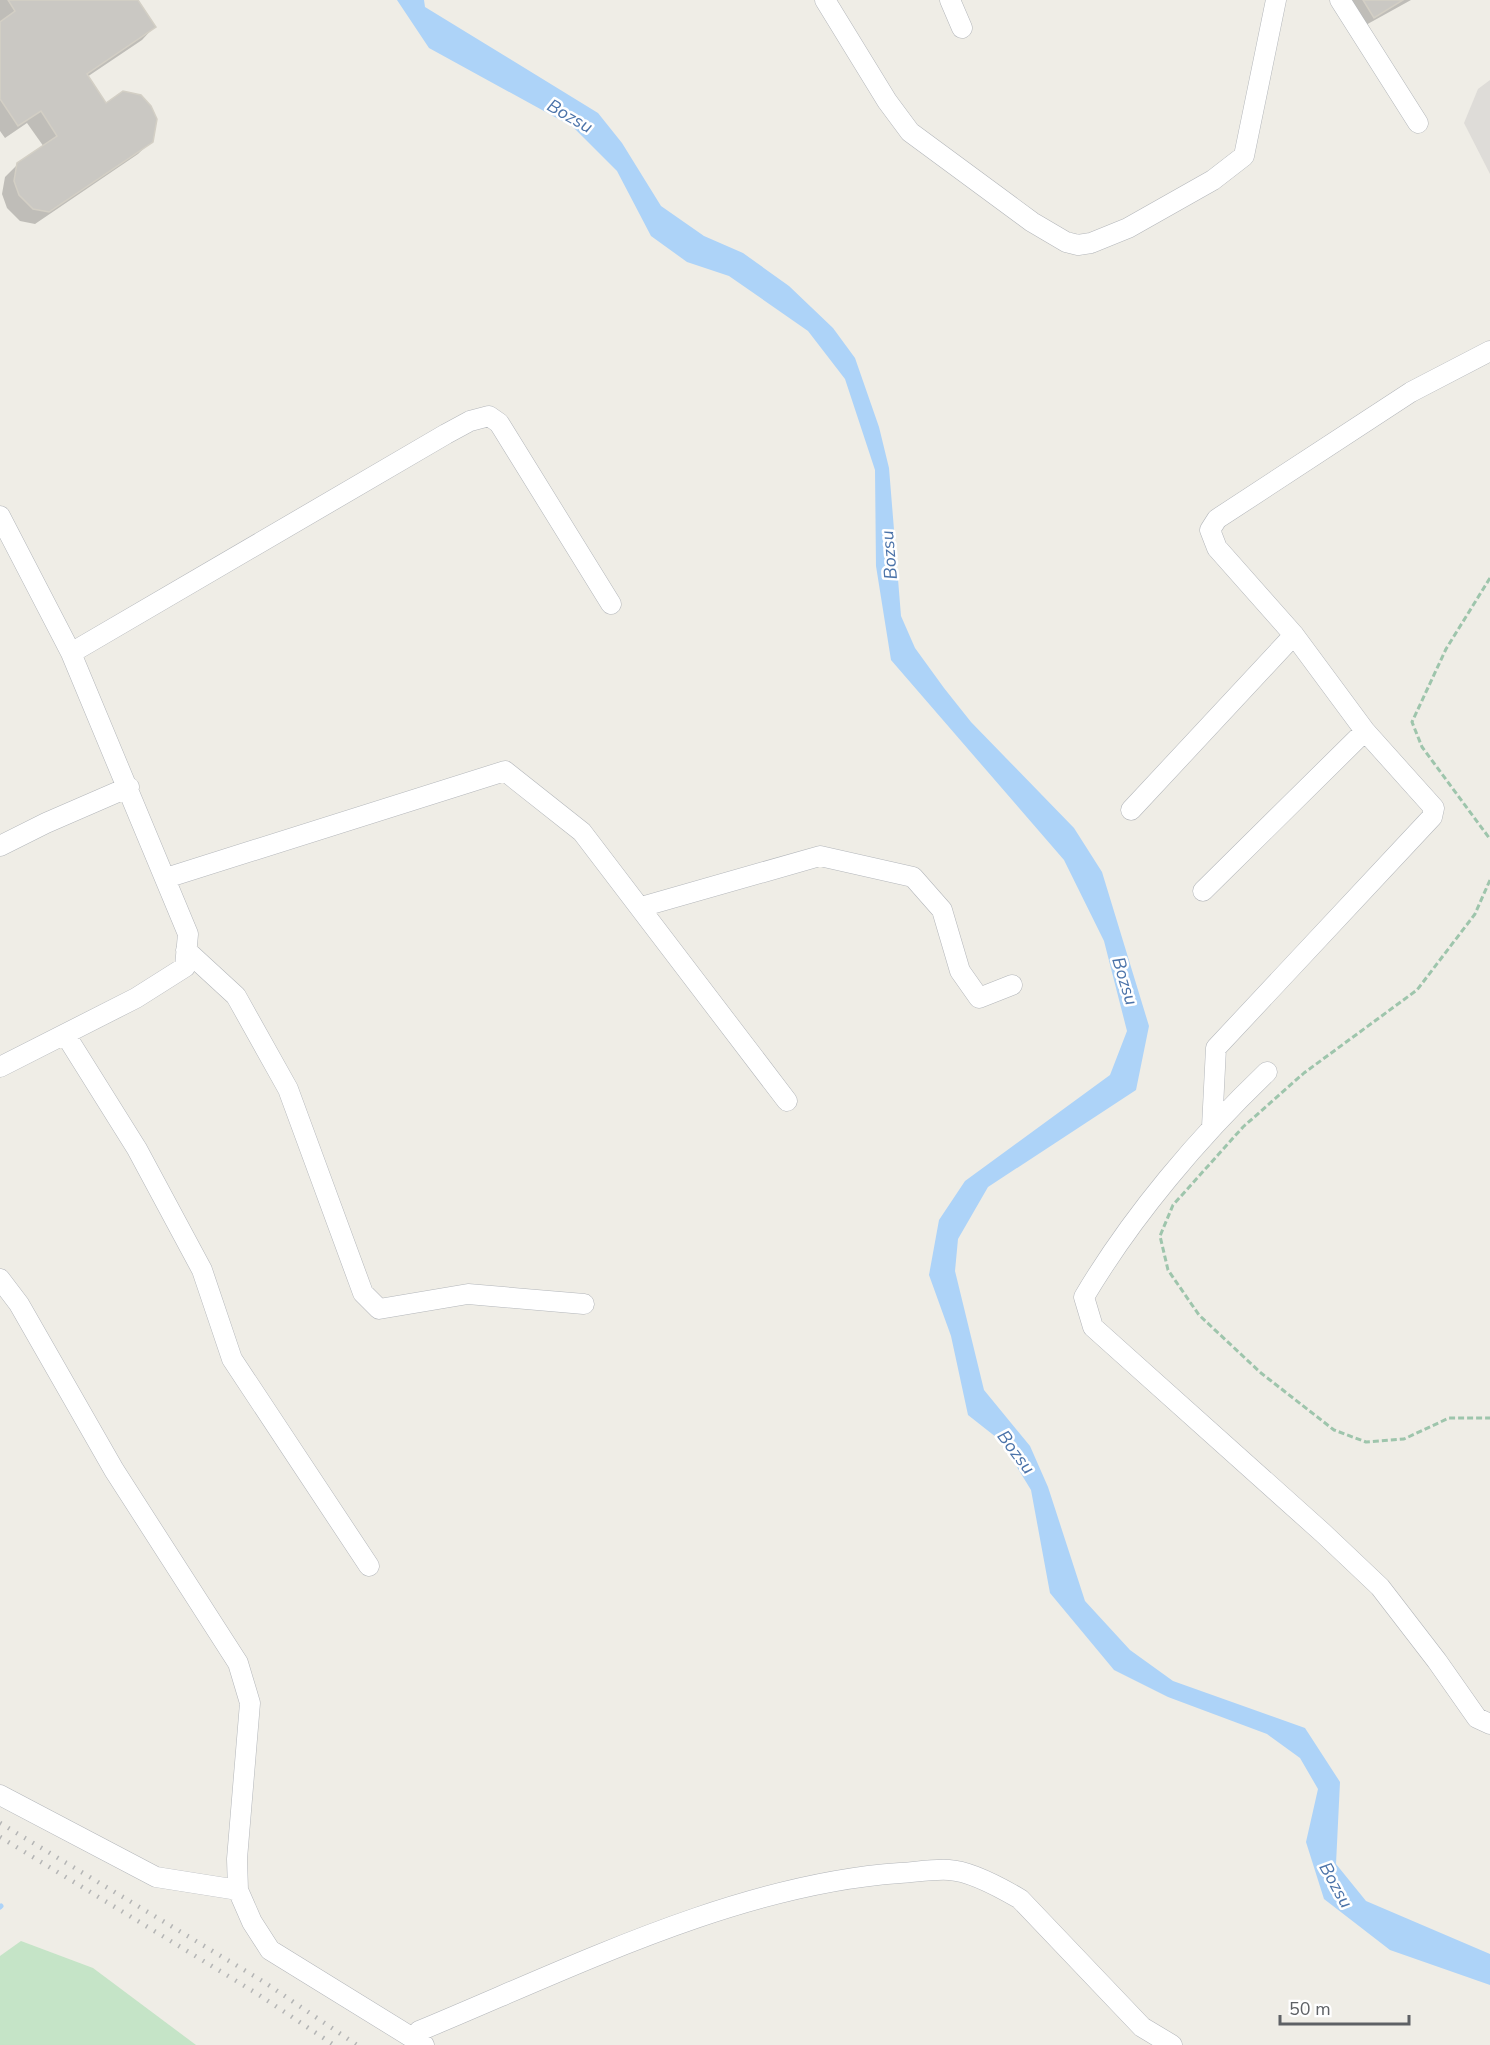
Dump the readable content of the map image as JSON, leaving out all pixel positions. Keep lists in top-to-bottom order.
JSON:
{
  "water": ["Bozsu"],
  "scale_bar": "50 m"
}
